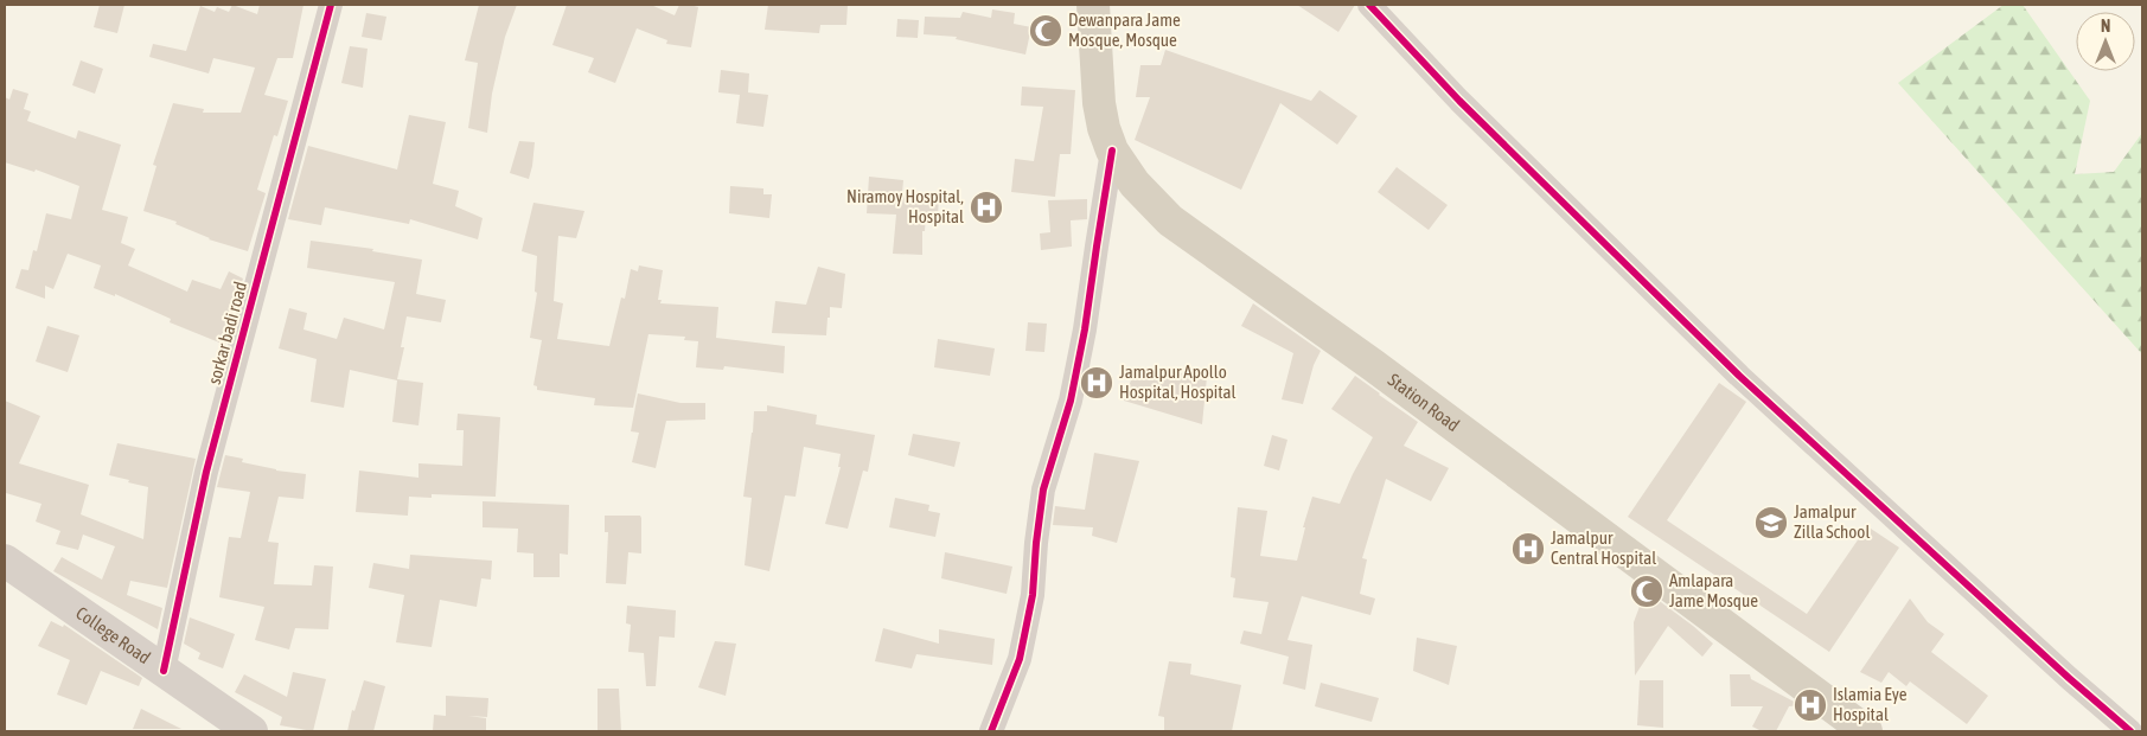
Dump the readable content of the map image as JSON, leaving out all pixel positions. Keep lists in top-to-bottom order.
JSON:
{
  "streets": {
    "main road": ["Station Road", "College Road"],
    "street": ["sorkar badi road"]
  },
  "crossings": [
    ["sorkar badi road", "College Road"]
  ],
  "places": {
    "mosque": ["Dewanpara Jame Mosque, Mosque", "Amlapara Jame Mosque"],
    "hospital": [
      "Niramoy Hospital, Hospital",
      "Jamalpur Apollo Hospital, Hospital",
      "Jamalpur Central Hospital",
      "Islamia Eye Hospital"
    ],
    "school or university": ["Jamalpur Zilla School"]
  },
  "north": "top"
}
